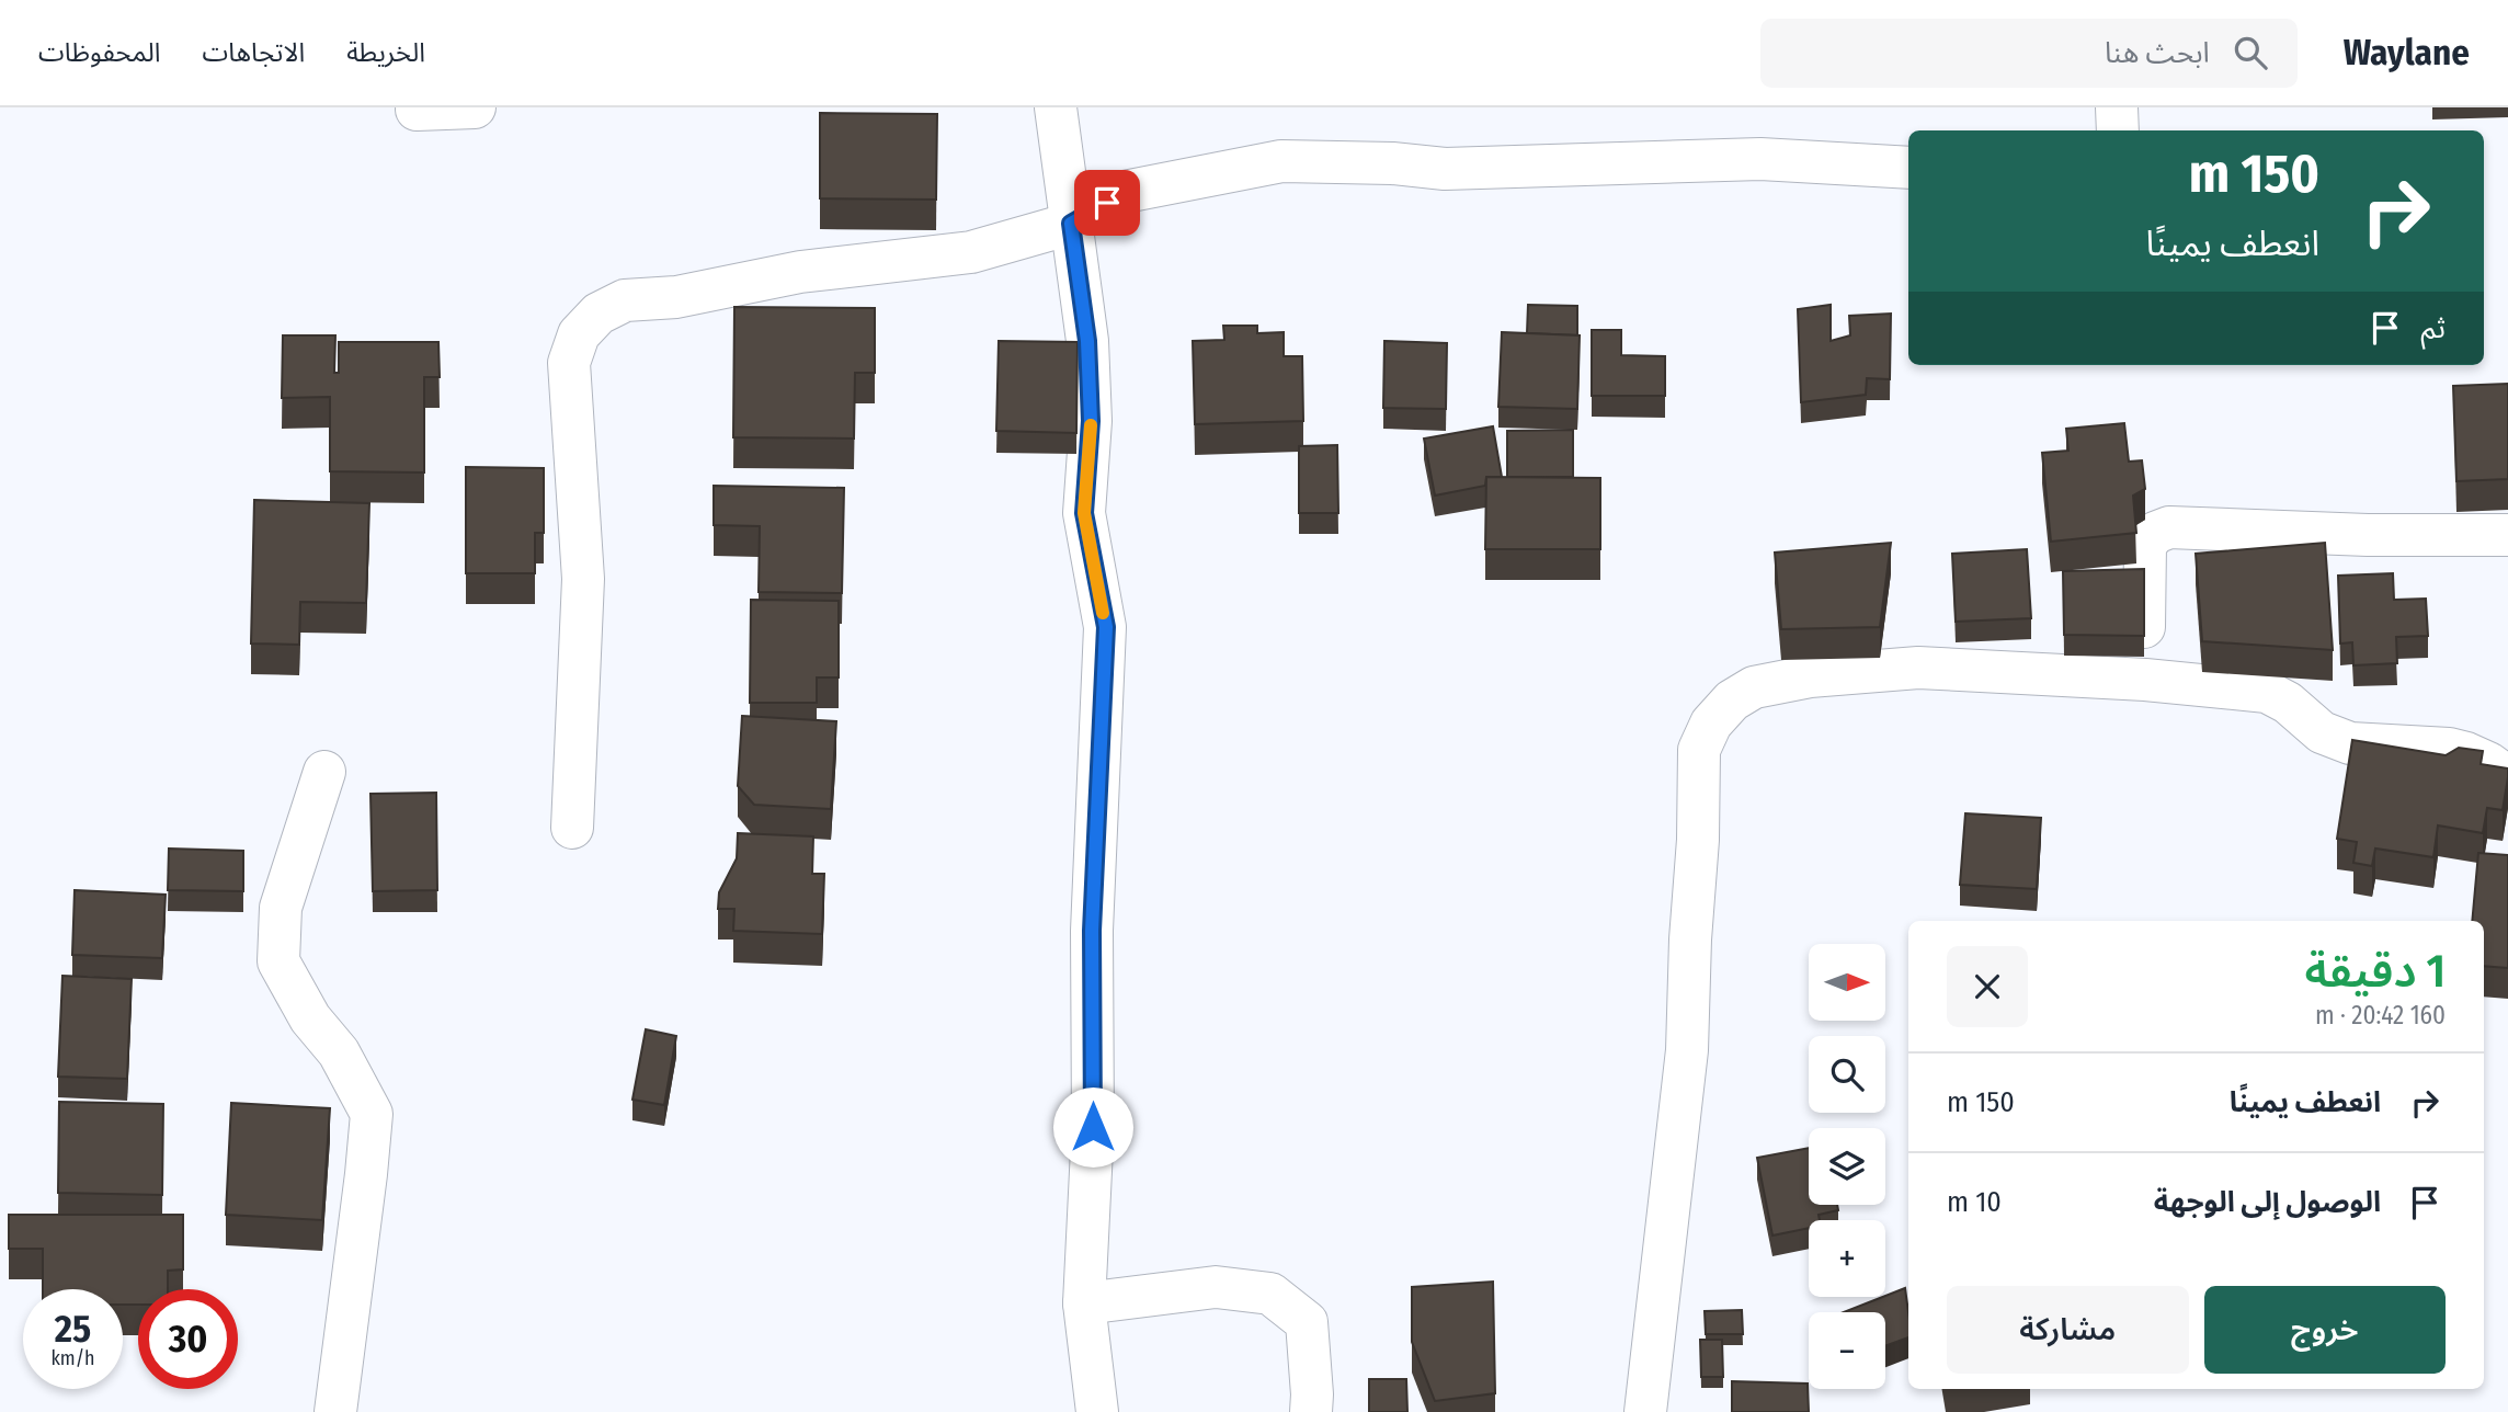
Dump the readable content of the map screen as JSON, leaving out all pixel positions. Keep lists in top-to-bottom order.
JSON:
{
  "north": "right",
  "page": {
    "header": "Waylane",
    "search": "ابحث هنا",
    "nav": ["الخريطة", "الاتجاهات", "المحفوظات"],
    "turn": ["150 m", "انعطف يمينًا"],
    "then": "ثم",
    "heading": ["1 دقيقة", "160 m · 20:42"],
    "map_buttons": ["+", "−"],
    "list": [
      {
        "name": "انعطف يمينًا",
        "value": "150 m"
      },
      {
        "name": "الوصول إلى الوجهة",
        "value": "10 m"
      }
    ],
    "buttons": ["خروج", "مشاركة"],
    "speed": "25 km/h",
    "limit": "30"
  }
}
